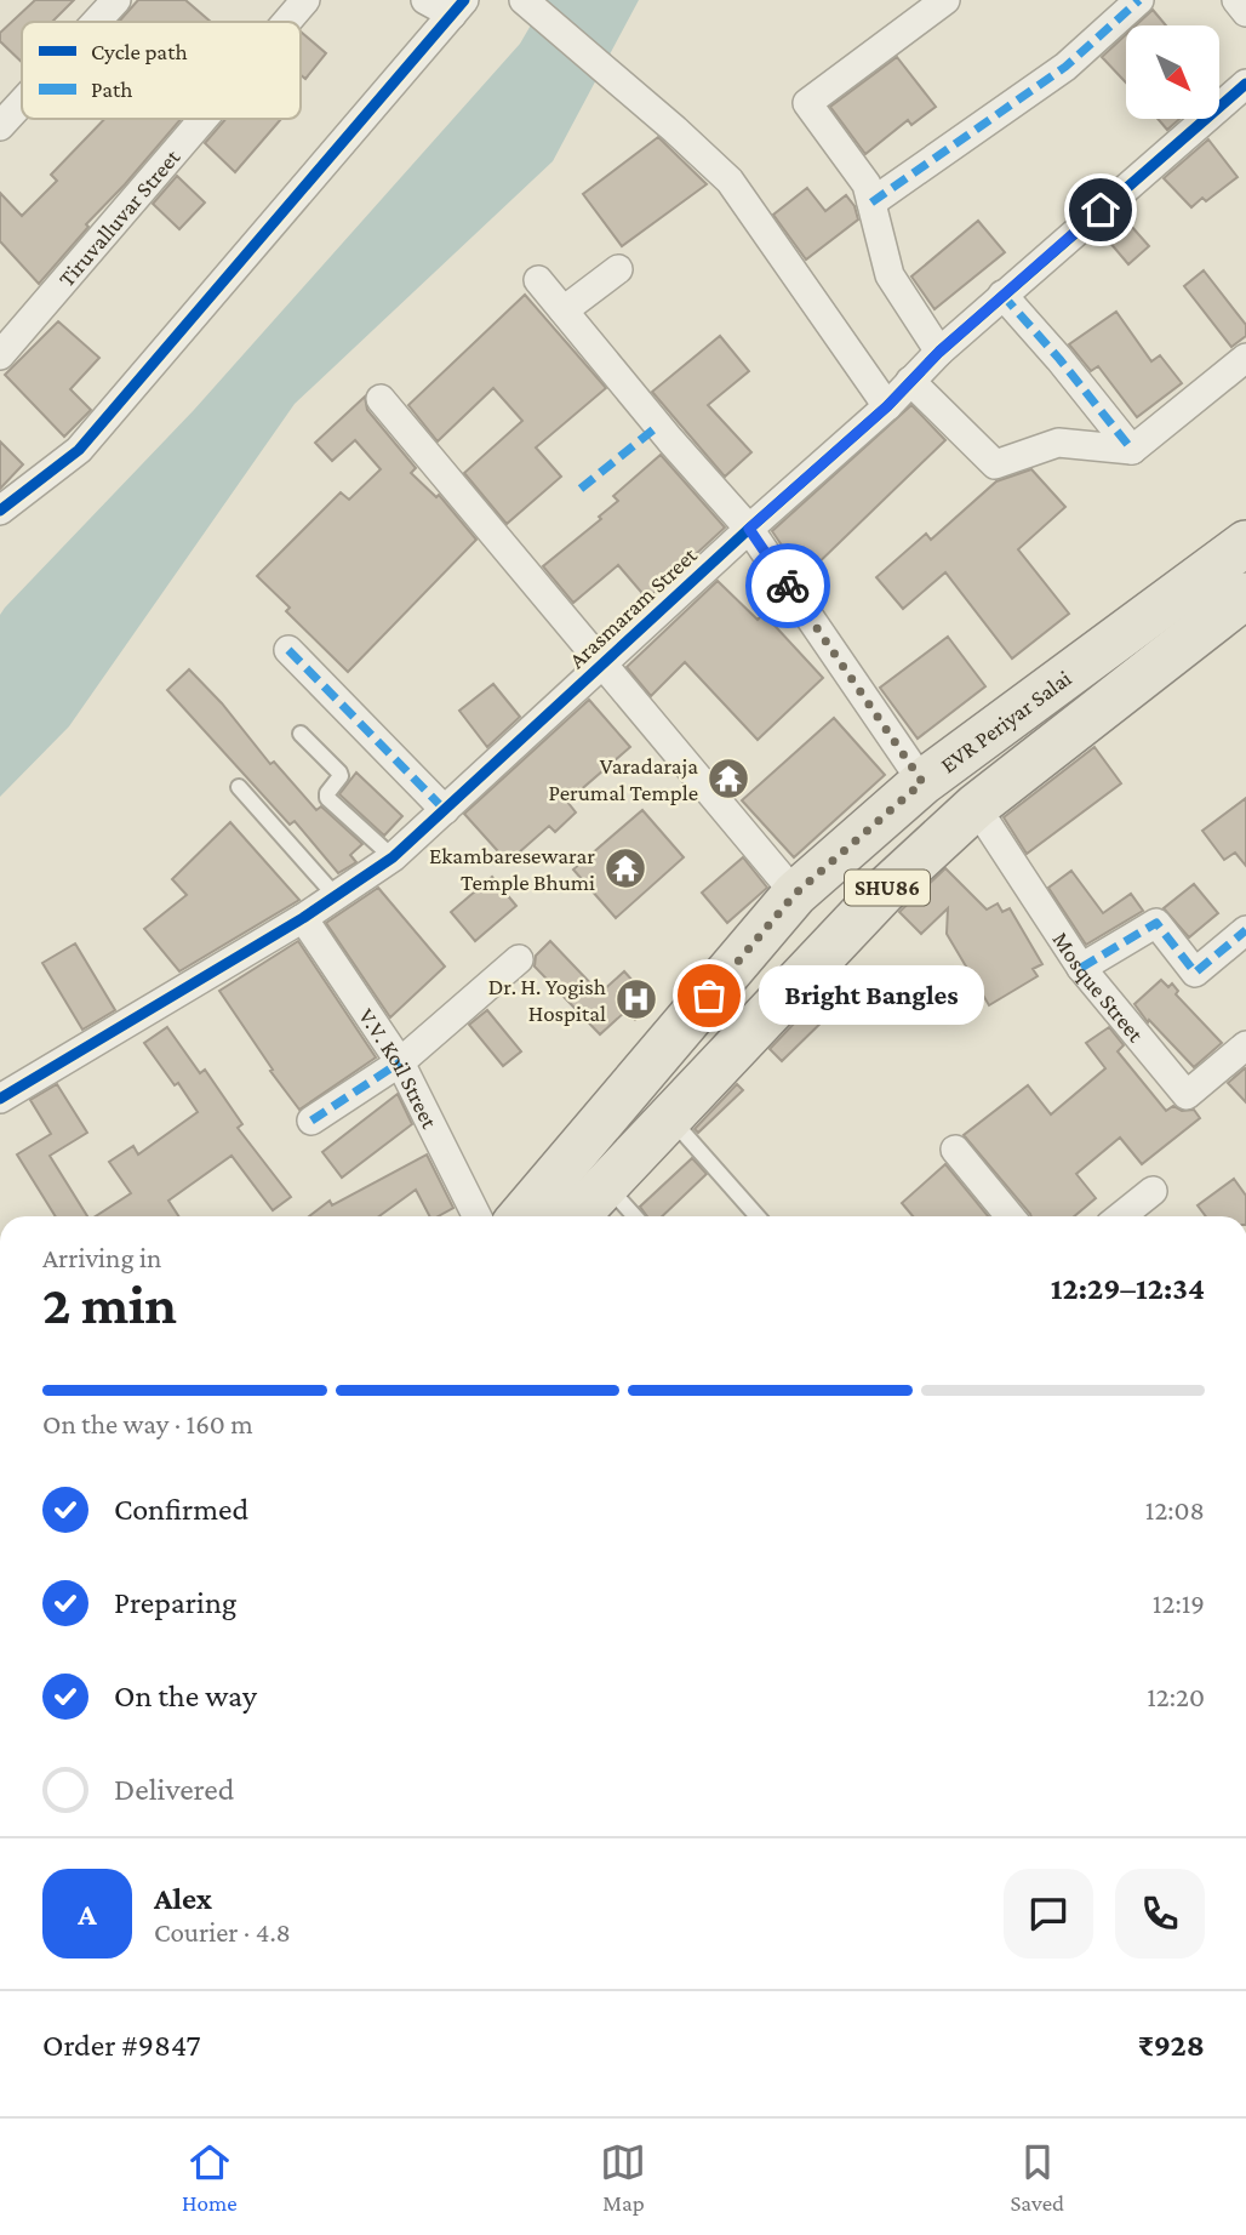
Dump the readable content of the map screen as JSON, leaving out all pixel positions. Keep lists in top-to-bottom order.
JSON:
{
  "streets": {
    "main road": ["EVR Periyar Salai", "SHU86"],
    "street": [
      "Tiruvalluvar Street",
      "Arasmaram Street",
      "Mosque Street",
      "V.V. Koil Street"
    ]
  },
  "crossings": [
    ["Arasmaram Street", "V.V. Koil Street"],
    ["EVR Periyar Salai", "Mosque Street"]
  ],
  "places": {
    "temple": ["Varadaraja Perumal Temple", "Ekambaresewarar Temple Bhumi"],
    "other": ["Bright Bangles"],
    "hospital": ["Dr. H. Yogish Hospital"]
  },
  "legend": ["Cycle path", "Path"],
  "north": "bottom right",
  "page": {
    "bubble": "Bright Bangles",
    "heading": ["2 min", "Arriving in", "12:29–12:34"],
    "panel": [
      "Alex",
      "Courier · 4.8",
      "Order #9847",
      "₹928"
    ],
    "bar": "On the way · 160 m",
    "list": [
      ["Confirmed", "12:08"],
      ["Preparing", "12:19"],
      ["On the way", "12:20"],
      "Delivered"
    ],
    "round": "A",
    "tabs": ["Home", "Map", "Saved"]
  }
}
